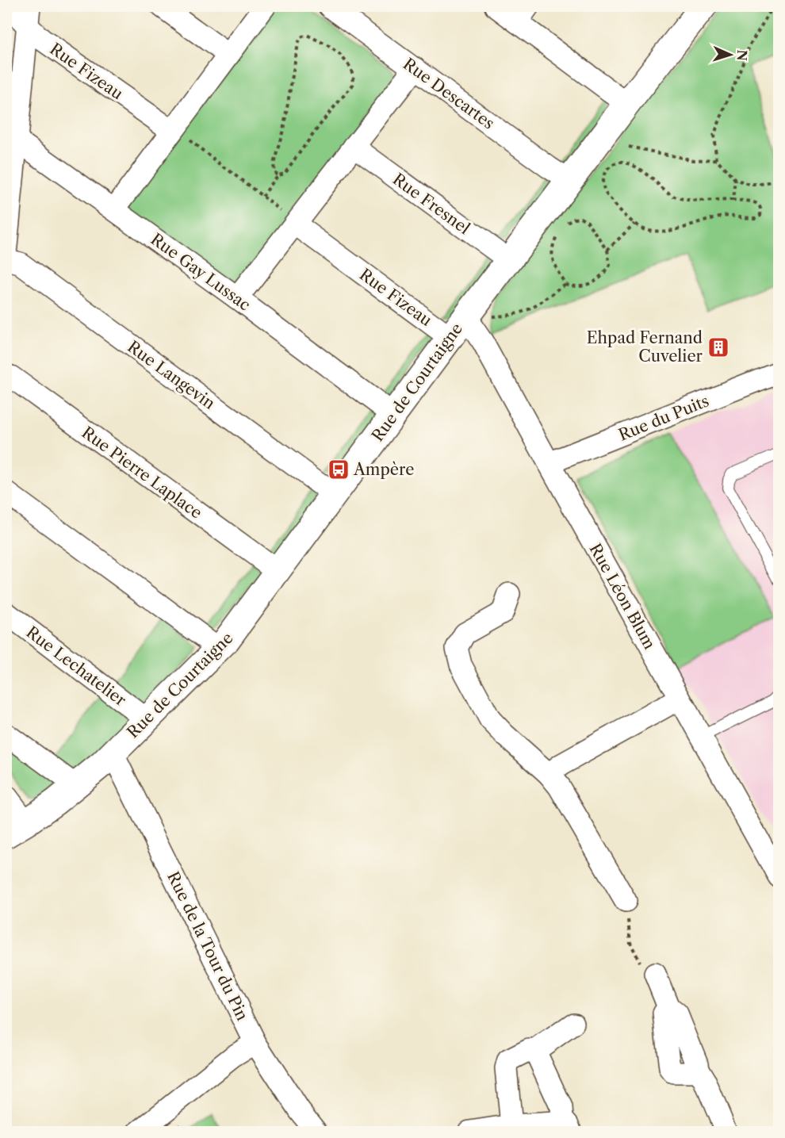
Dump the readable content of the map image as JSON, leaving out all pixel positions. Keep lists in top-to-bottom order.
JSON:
{
  "streets": {
    "street": [
      "Rue Fizeau",
      "Rue Descartes",
      "Rue Fresnel",
      "Rue Gay Lussac",
      "Rue Langevin",
      "Rue de Courtaigne",
      "Rue du Puits",
      "Rue Pierre Laplace",
      "Rue Léon Blum",
      "Rue Lechatelier",
      "Rue de la Tour du Pin"
    ]
  },
  "crossings": [
    ["Rue Fizeau", "Rue de Courtaigne"],
    ["Rue Descartes", "Rue de Courtaigne"],
    ["Rue Fresnel", "Rue de Courtaigne"],
    ["Rue Gay Lussac", "Rue de Courtaigne"],
    ["Rue Langevin", "Rue de Courtaigne"],
    ["Rue de Courtaigne", "Rue Pierre Laplace"],
    ["Rue de Courtaigne", "Rue Léon Blum"],
    ["Rue de Courtaigne", "Rue Lechatelier"],
    ["Rue de Courtaigne", "Rue de la Tour du Pin"],
    ["Rue du Puits", "Rue Léon Blum"]
  ],
  "places": {
    "building": ["Ehpad Fernand Cuvelier"],
    "bus stop": ["Ampère"]
  },
  "north": "right"
}
